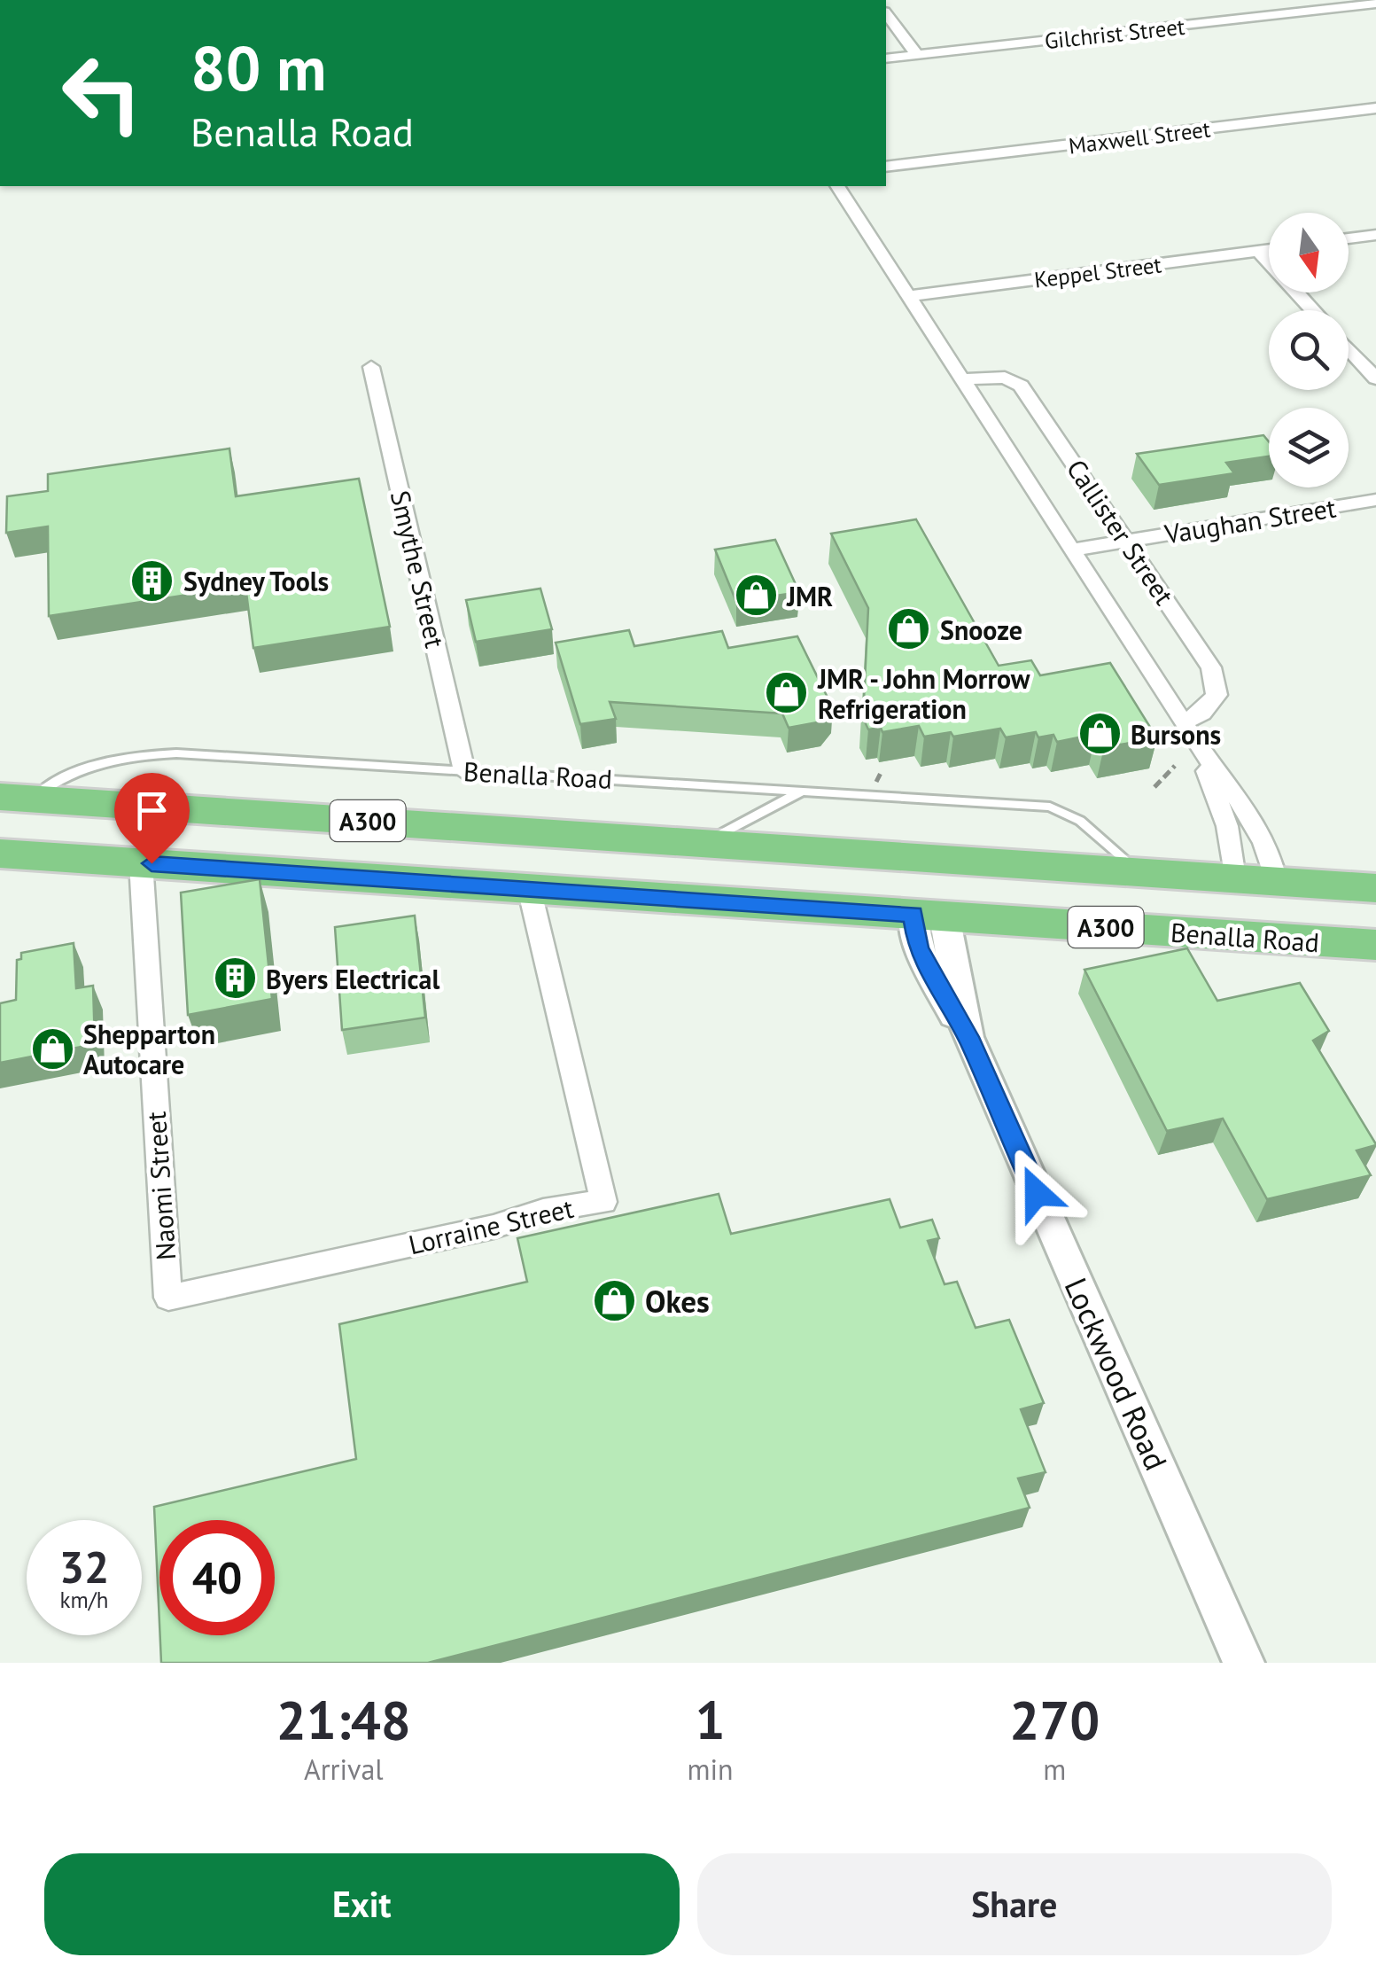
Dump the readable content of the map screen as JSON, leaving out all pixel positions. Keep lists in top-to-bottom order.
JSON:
{
  "streets": {
    "highway": ["Benalla Road", "A300"],
    "street": [
      "Gilchrist Street",
      "Maxwell Street",
      "Keppel Street",
      "Vaughan Street",
      "Callister Street",
      "Smythe Street",
      "Naomi Street",
      "Lorraine Street",
      "Lockwood Road"
    ]
  },
  "crossings": [
    ["Keppel Street", "Callister Street"],
    ["Vaughan Street", "Callister Street"],
    ["Callister Street", "A300"],
    ["Smythe Street", "Benalla Road"],
    ["Benalla Road", "A300"],
    ["Benalla Road", "Naomi Street"],
    ["Benalla Road", "Lorraine Street"],
    ["Benalla Road", "Lockwood Road"],
    ["Naomi Street", "Lorraine Street"]
  ],
  "places": {
    "building": ["Sydney Tools", "Byers Electrical"],
    "shop": [
      "JMR",
      "Snooze",
      "JMR - John Morrow Refrigeration",
      "Bursons",
      "Shepparton Autocare",
      "Okes"
    ]
  },
  "north": "bottom",
  "page": {
    "turn": ["80 m", "Benalla Road"],
    "speed": "32 km/h",
    "limit": "40",
    "eta": [
      "21:48",
      "Arrival",
      "1",
      "min",
      "270",
      "m"
    ],
    "buttons": ["Exit", "Share"]
  }
}
